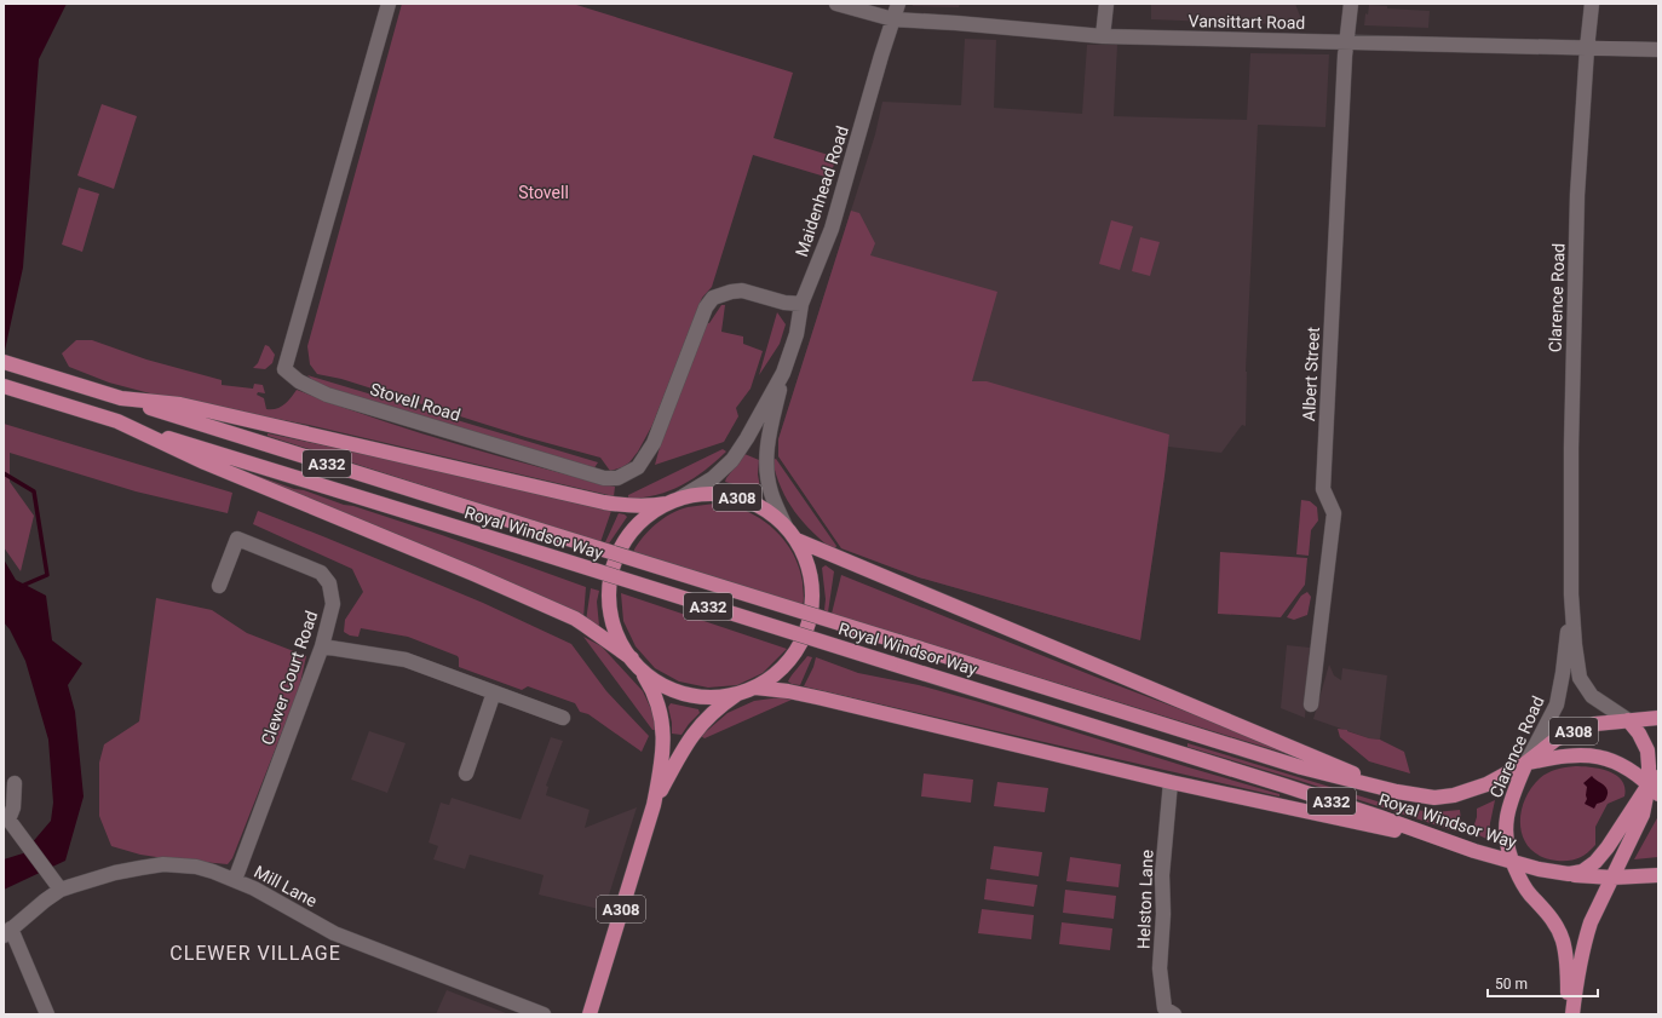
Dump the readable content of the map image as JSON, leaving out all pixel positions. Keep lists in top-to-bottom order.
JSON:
{
  "streets": {
    "main road": [
      "Clarence Road",
      "A332",
      "A308",
      "Royal Windsor Way"
    ],
    "street": [
      "Vansittart Road",
      "Maidenhead Road",
      "Albert Street",
      "Stovell Road",
      "Clewer Court Road",
      "Mill Lane",
      "Helston Lane"
    ]
  },
  "crossings": [
    ["Vansittart Road", "Maidenhead Road"],
    ["Vansittart Road", "Clarence Road"],
    ["Vansittart Road", "Albert Street"],
    ["Maidenhead Road", "Stovell Road"],
    ["Maidenhead Road", "A308"],
    ["Clarence Road", "A308"],
    ["Clarence Road", "Royal Windsor Way"],
    ["A332", "Royal Windsor Way"],
    ["A308", "Royal Windsor Way"],
    ["Clewer Court Road", "Mill Lane"]
  ],
  "districts": ["CLEWER VILLAGE"],
  "parks": ["Stovell"],
  "scale_bar": "50 m"
}
